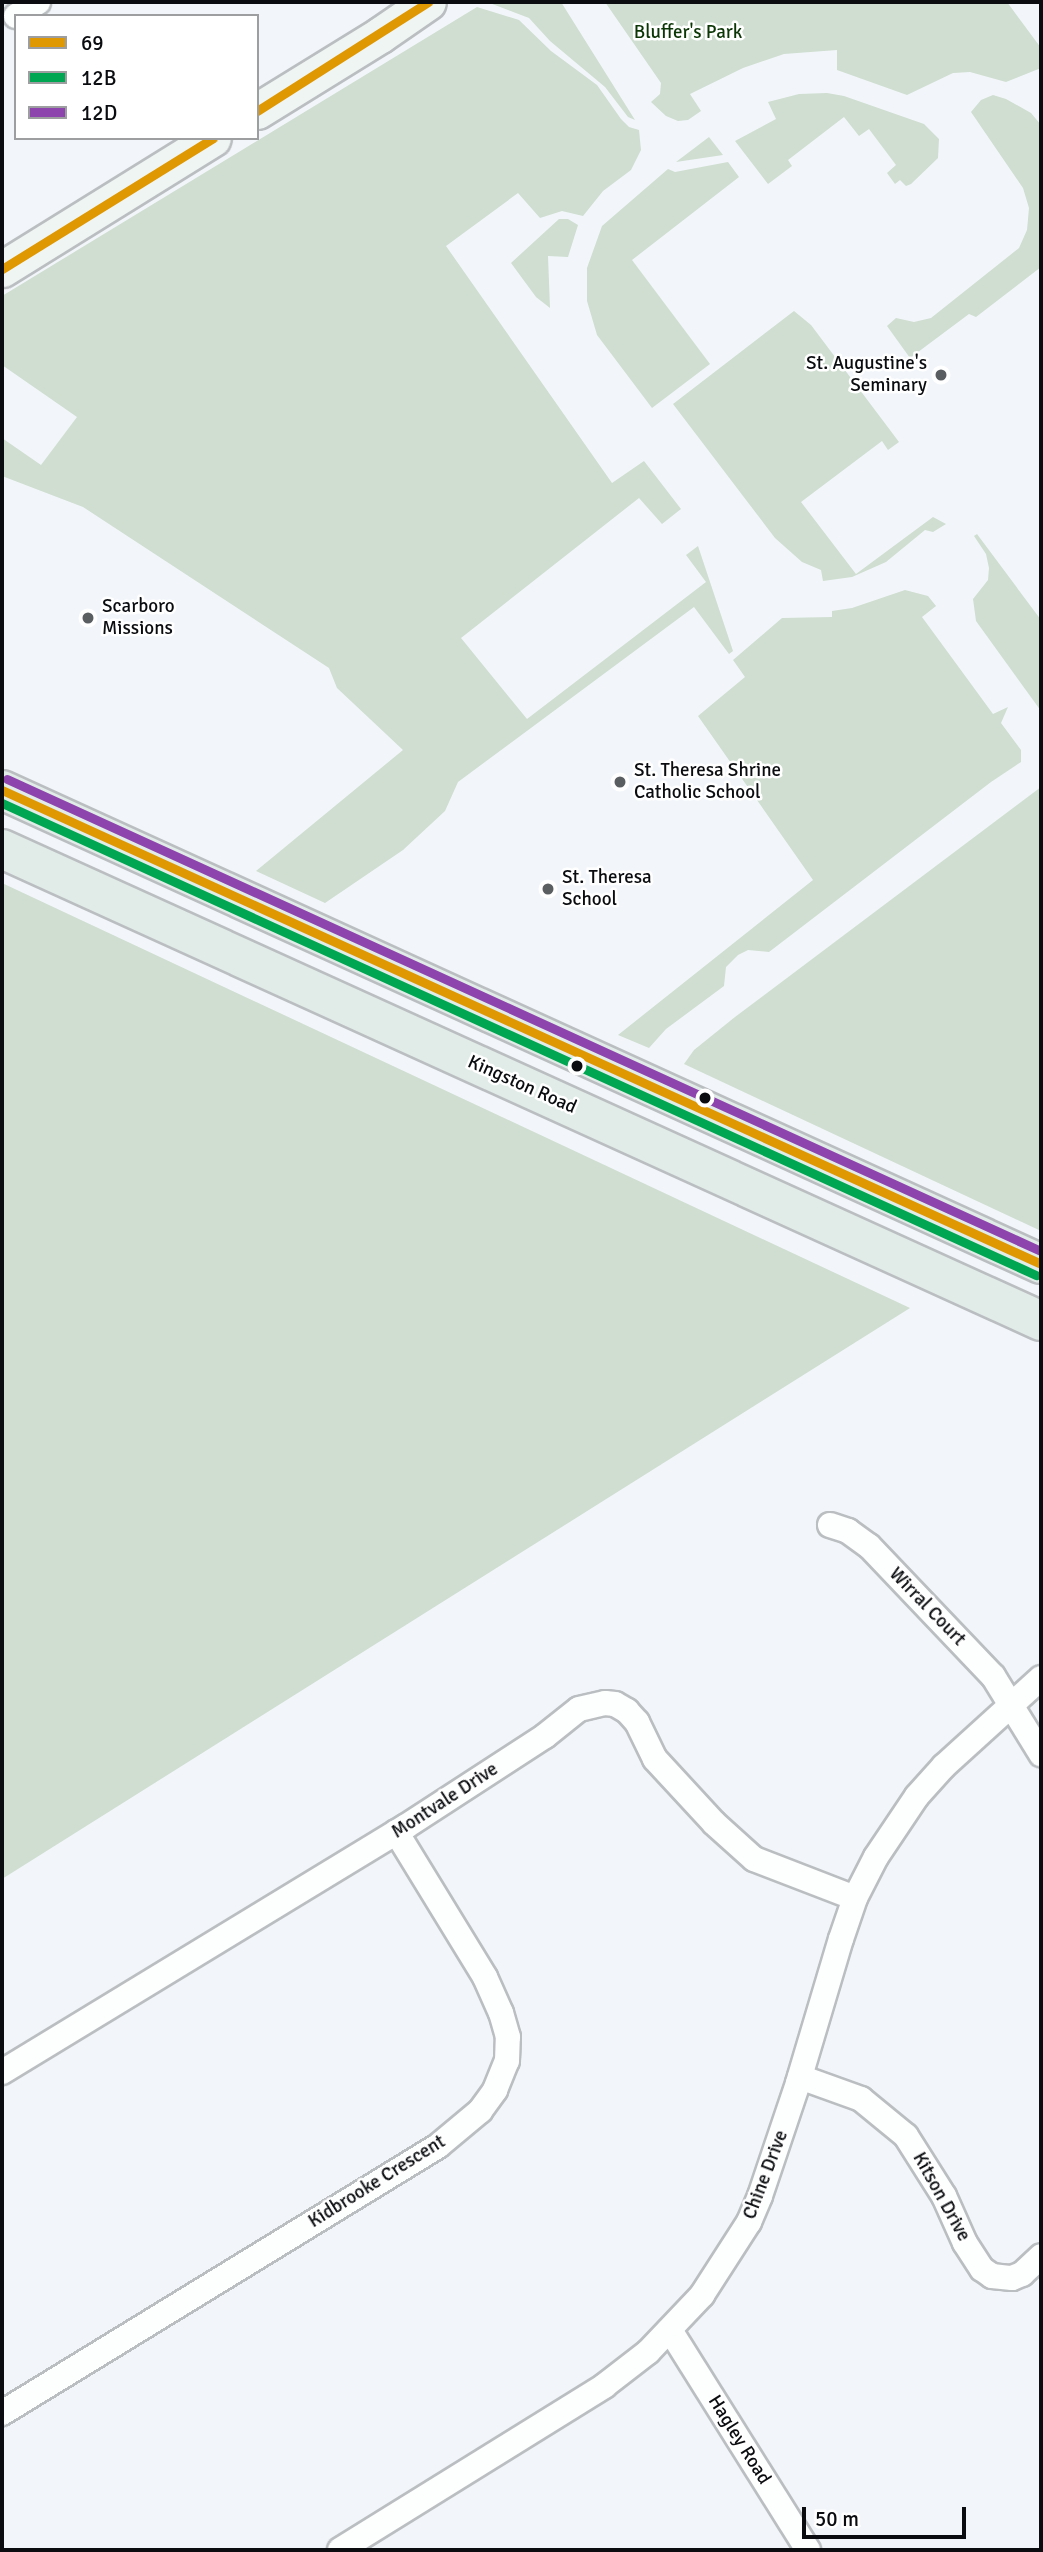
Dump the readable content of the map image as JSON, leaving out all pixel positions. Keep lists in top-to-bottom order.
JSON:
{
  "streets": {
    "main road": ["Kingston Road"],
    "street": [
      "Wirral Court",
      "Montvale Drive",
      "Chine Drive",
      "Kidbrooke Crescent",
      "Kitson Drive",
      "Hagley Road"
    ]
  },
  "crossings": [
    ["Wirral Court", "Chine Drive"],
    ["Montvale Drive", "Chine Drive"],
    ["Montvale Drive", "Kidbrooke Crescent"],
    ["Chine Drive", "Kitson Drive"],
    ["Chine Drive", "Hagley Road"]
  ],
  "parks": ["Bluffer's Park"],
  "places": [
    "St. Augustine's Seminary",
    "Scarboro Missions",
    "St. Theresa Shrine Catholic School",
    "St. Theresa School"
  ],
  "lines": ["transit line 69", "transit line 12D", "transit line 12B"],
  "legend": ["69", "12B", "12D"],
  "scale_bar": "50 m"
}
